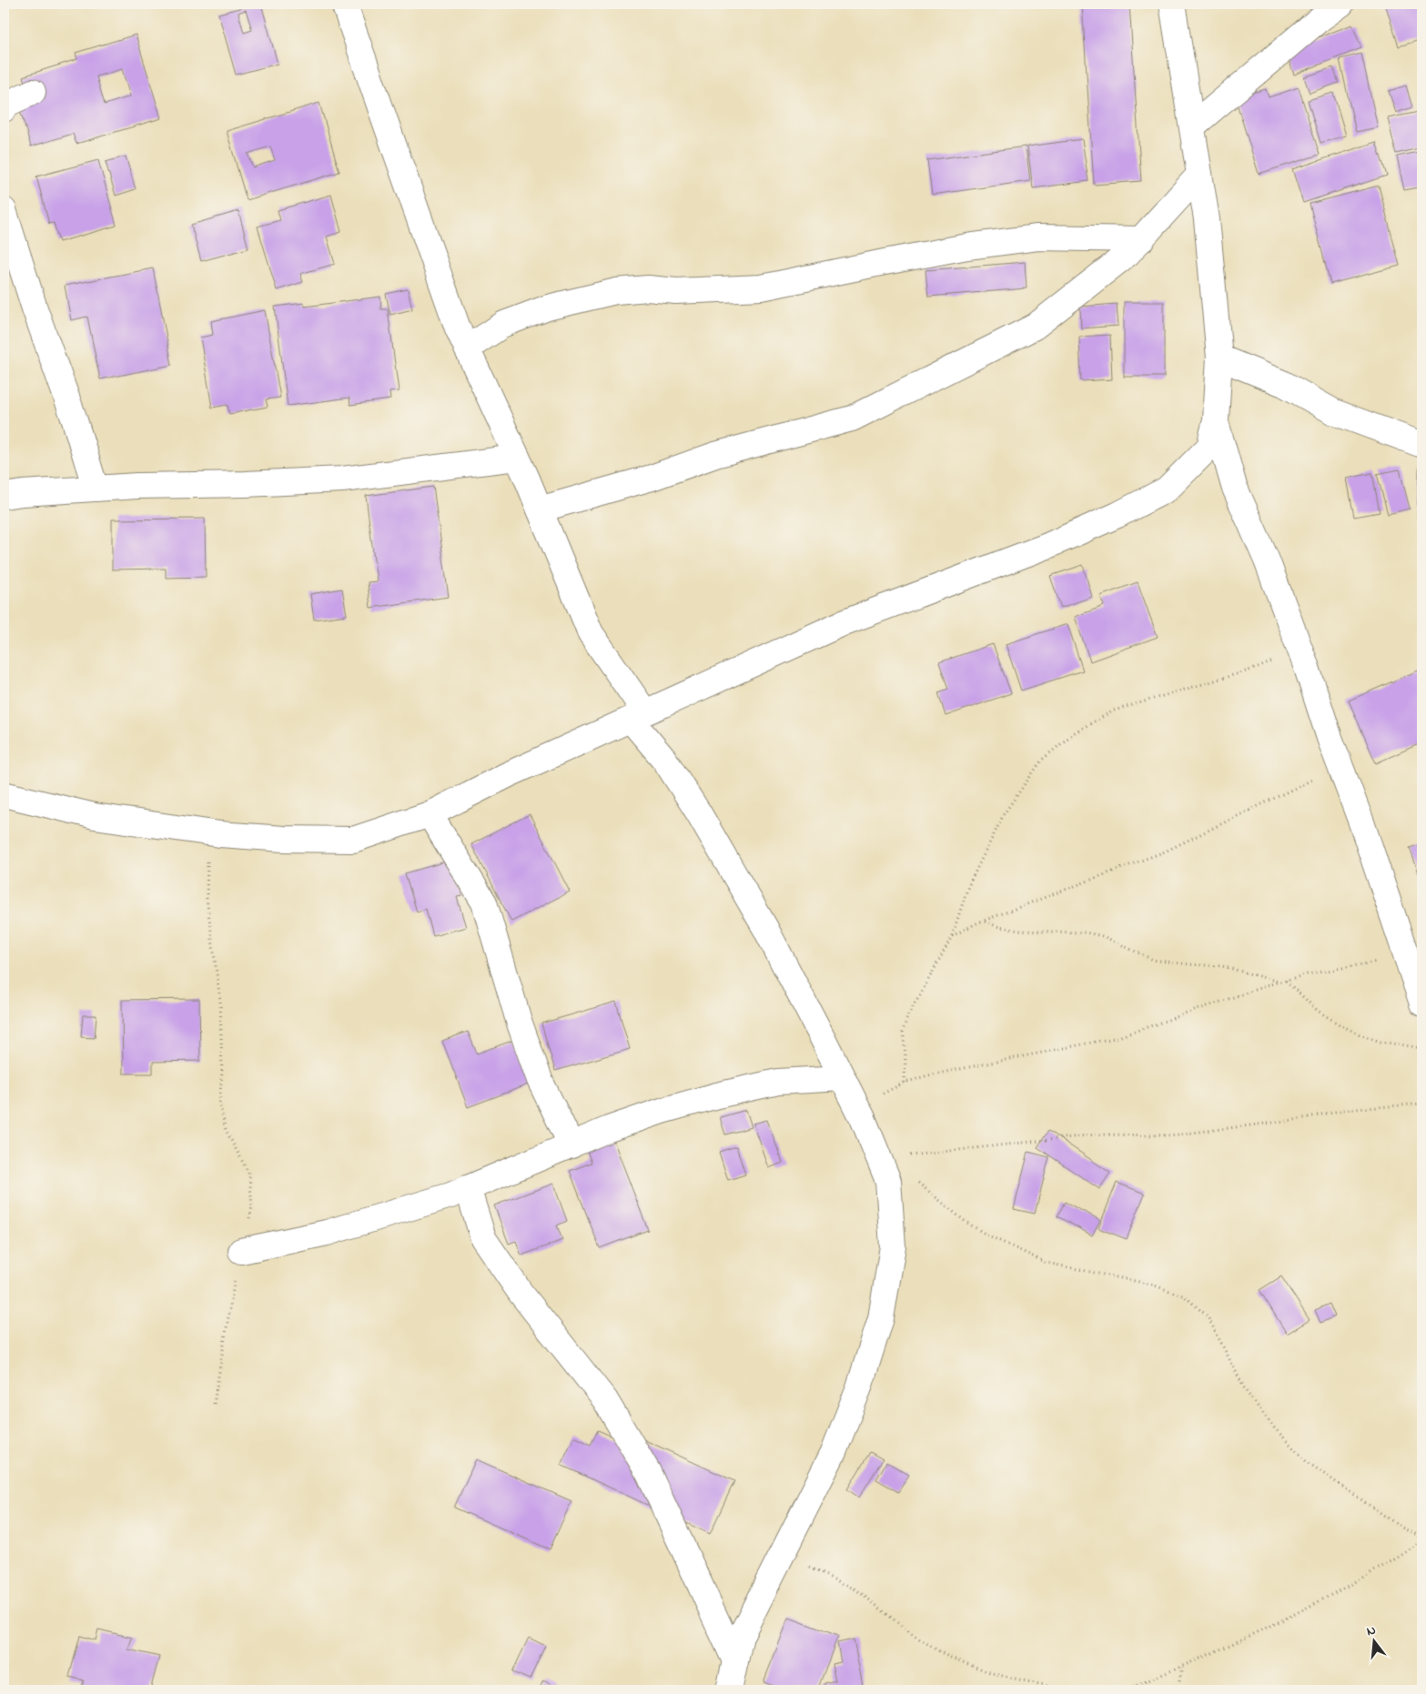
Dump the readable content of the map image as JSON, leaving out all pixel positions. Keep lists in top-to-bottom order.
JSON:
{
  "north": "top"
}
